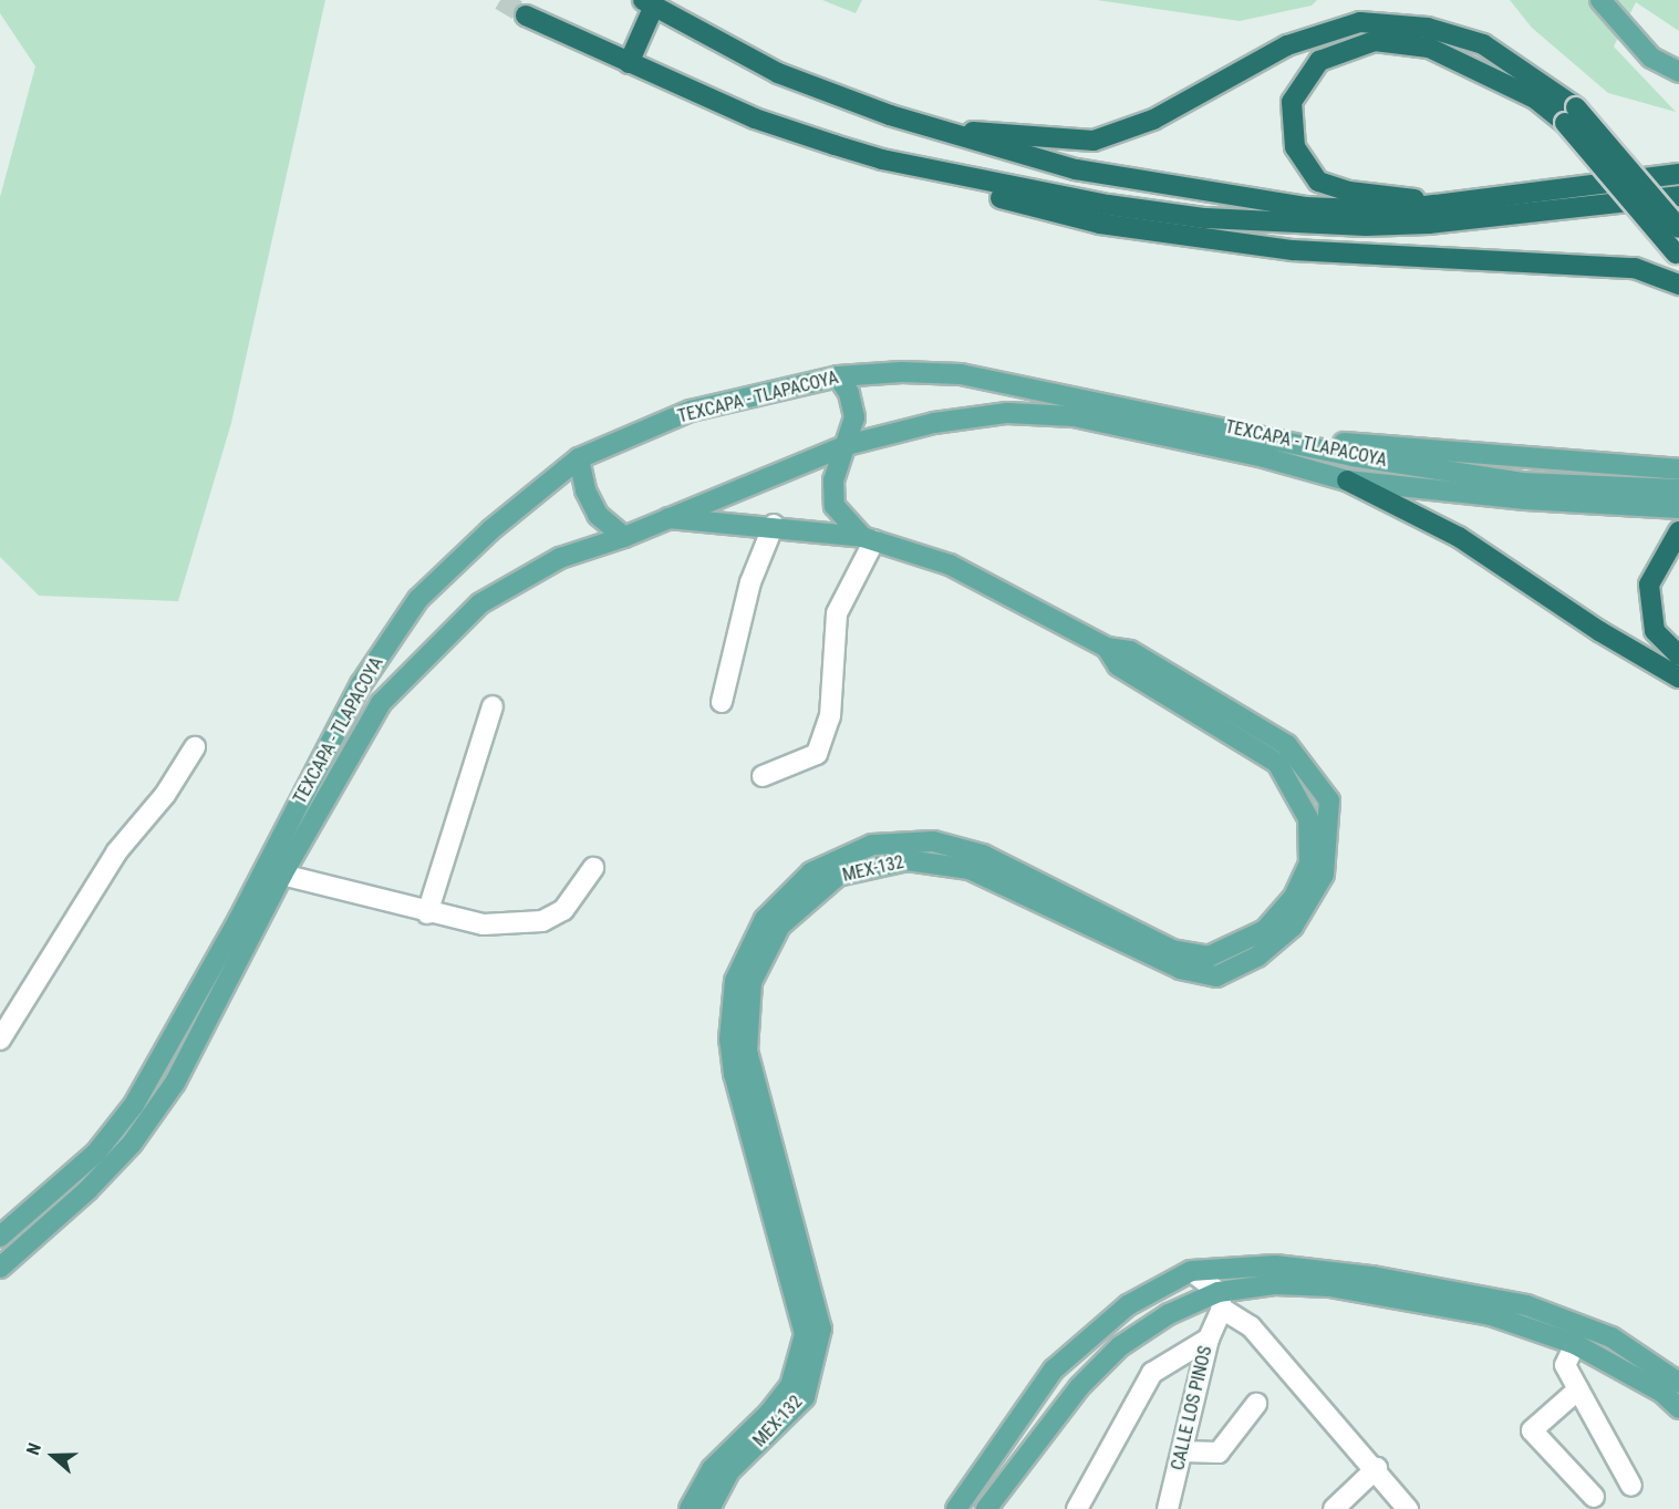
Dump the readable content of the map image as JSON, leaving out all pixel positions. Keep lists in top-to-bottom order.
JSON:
{
  "streets": {
    "main road": ["TEXCAPA - TLAPACOYA", "MEX-132"],
    "street": ["CALLE LOS PINOS"]
  },
  "crossings": [
    ["TEXCAPA - TLAPACOYA", "MEX-132"]
  ],
  "north": "left"
}
